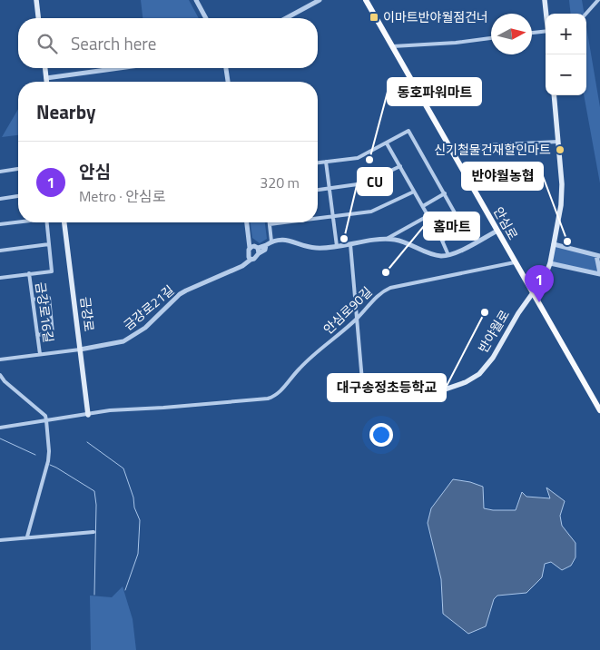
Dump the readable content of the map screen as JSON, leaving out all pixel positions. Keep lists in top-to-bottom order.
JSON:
{
  "streets": {
    "main road": ["안심로", "금강로", "반야월로"],
    "street": ["금강로21길", "안심로90길", "금강로16길"]
  },
  "crossings": [
    ["안심로", "안심로90길"],
    ["안심로", "반야월로"],
    ["금강로21길", "금강로16길"],
    ["금강로21길", "금강로"],
    ["안심로90길", "금강로"],
    ["금강로16길", "금강로"]
  ],
  "places": {
    "transit": ["이마트반야월점건너"],
    "other": [
      "신기철물건재할인마트",
      "동호파워마트",
      "CU",
      "반야월농협",
      "홈마트",
      "대구송정초등학교"
    ]
  },
  "north": "right",
  "page": {
    "map_buttons": ["+", "−"],
    "search": "Search here",
    "heading": "Nearby",
    "list": [
      {
        "mark": "1",
        "name": "안심",
        "note": "Metro · 안심로",
        "value": "320 m"
      }
    ],
    "pins": "1"
  }
}
